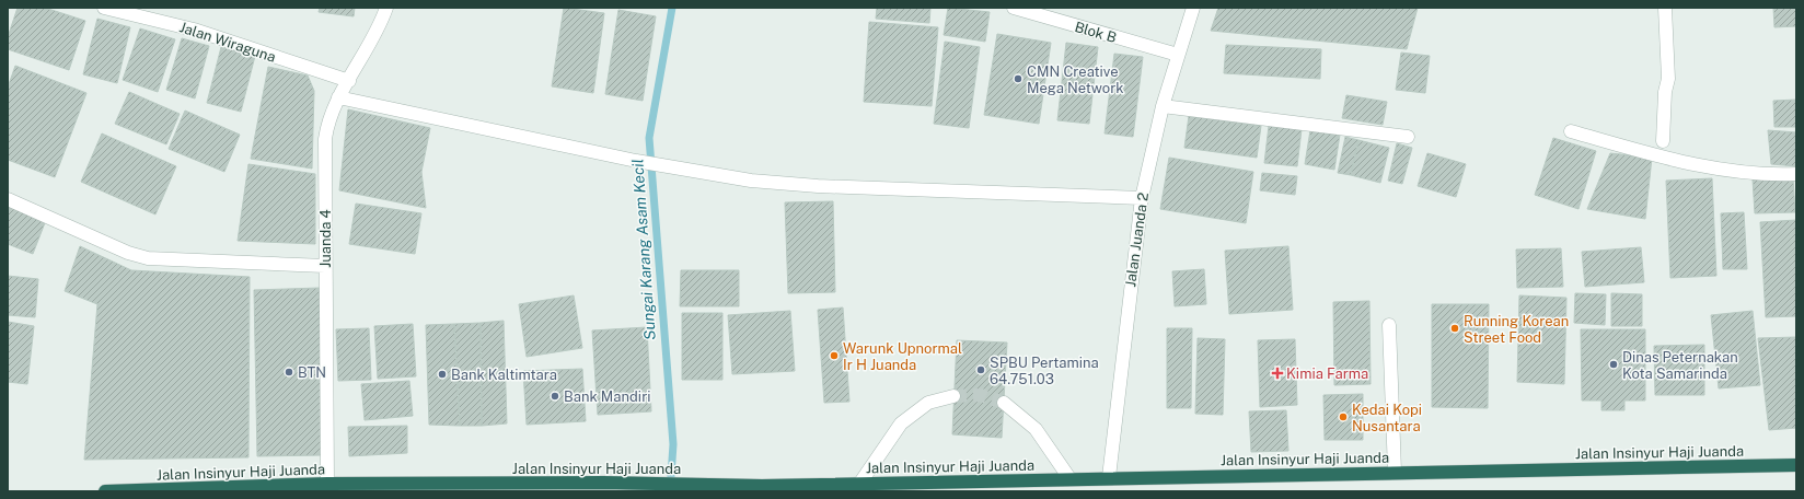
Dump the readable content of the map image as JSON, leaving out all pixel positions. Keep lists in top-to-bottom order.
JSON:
{
  "streets": {
    "highway": ["Jalan Insinyur Haji Juanda"],
    "street": [
      "Blok B",
      "Jalan Wiraguna",
      "Juanda 4",
      "Jalan Juanda 2"
    ]
  },
  "crossings": [
    ["Blok B", "Jalan Juanda 2"],
    ["Jalan Wiraguna", "Juanda 4"],
    ["Juanda 4", "Jalan Insinyur Haji Juanda"],
    ["Jalan Juanda 2", "Jalan Insinyur Haji Juanda"]
  ],
  "water": ["Sungai Karang Asam Kecil"],
  "places": {
    "other": [
      "CMN Creative Mega Network",
      "Running Korean Street Food",
      "Warunk Upnormal Ir H Juanda",
      "Dinas Peternakan Kota Samarinda",
      "SPBU Pertamina 64.751.03",
      "BTN",
      "Bank Kaltimtara",
      "Bank Mandiri",
      "Kedai Kopi Nusantara"
    ],
    "health": ["Kimia Farma"]
  }
}
